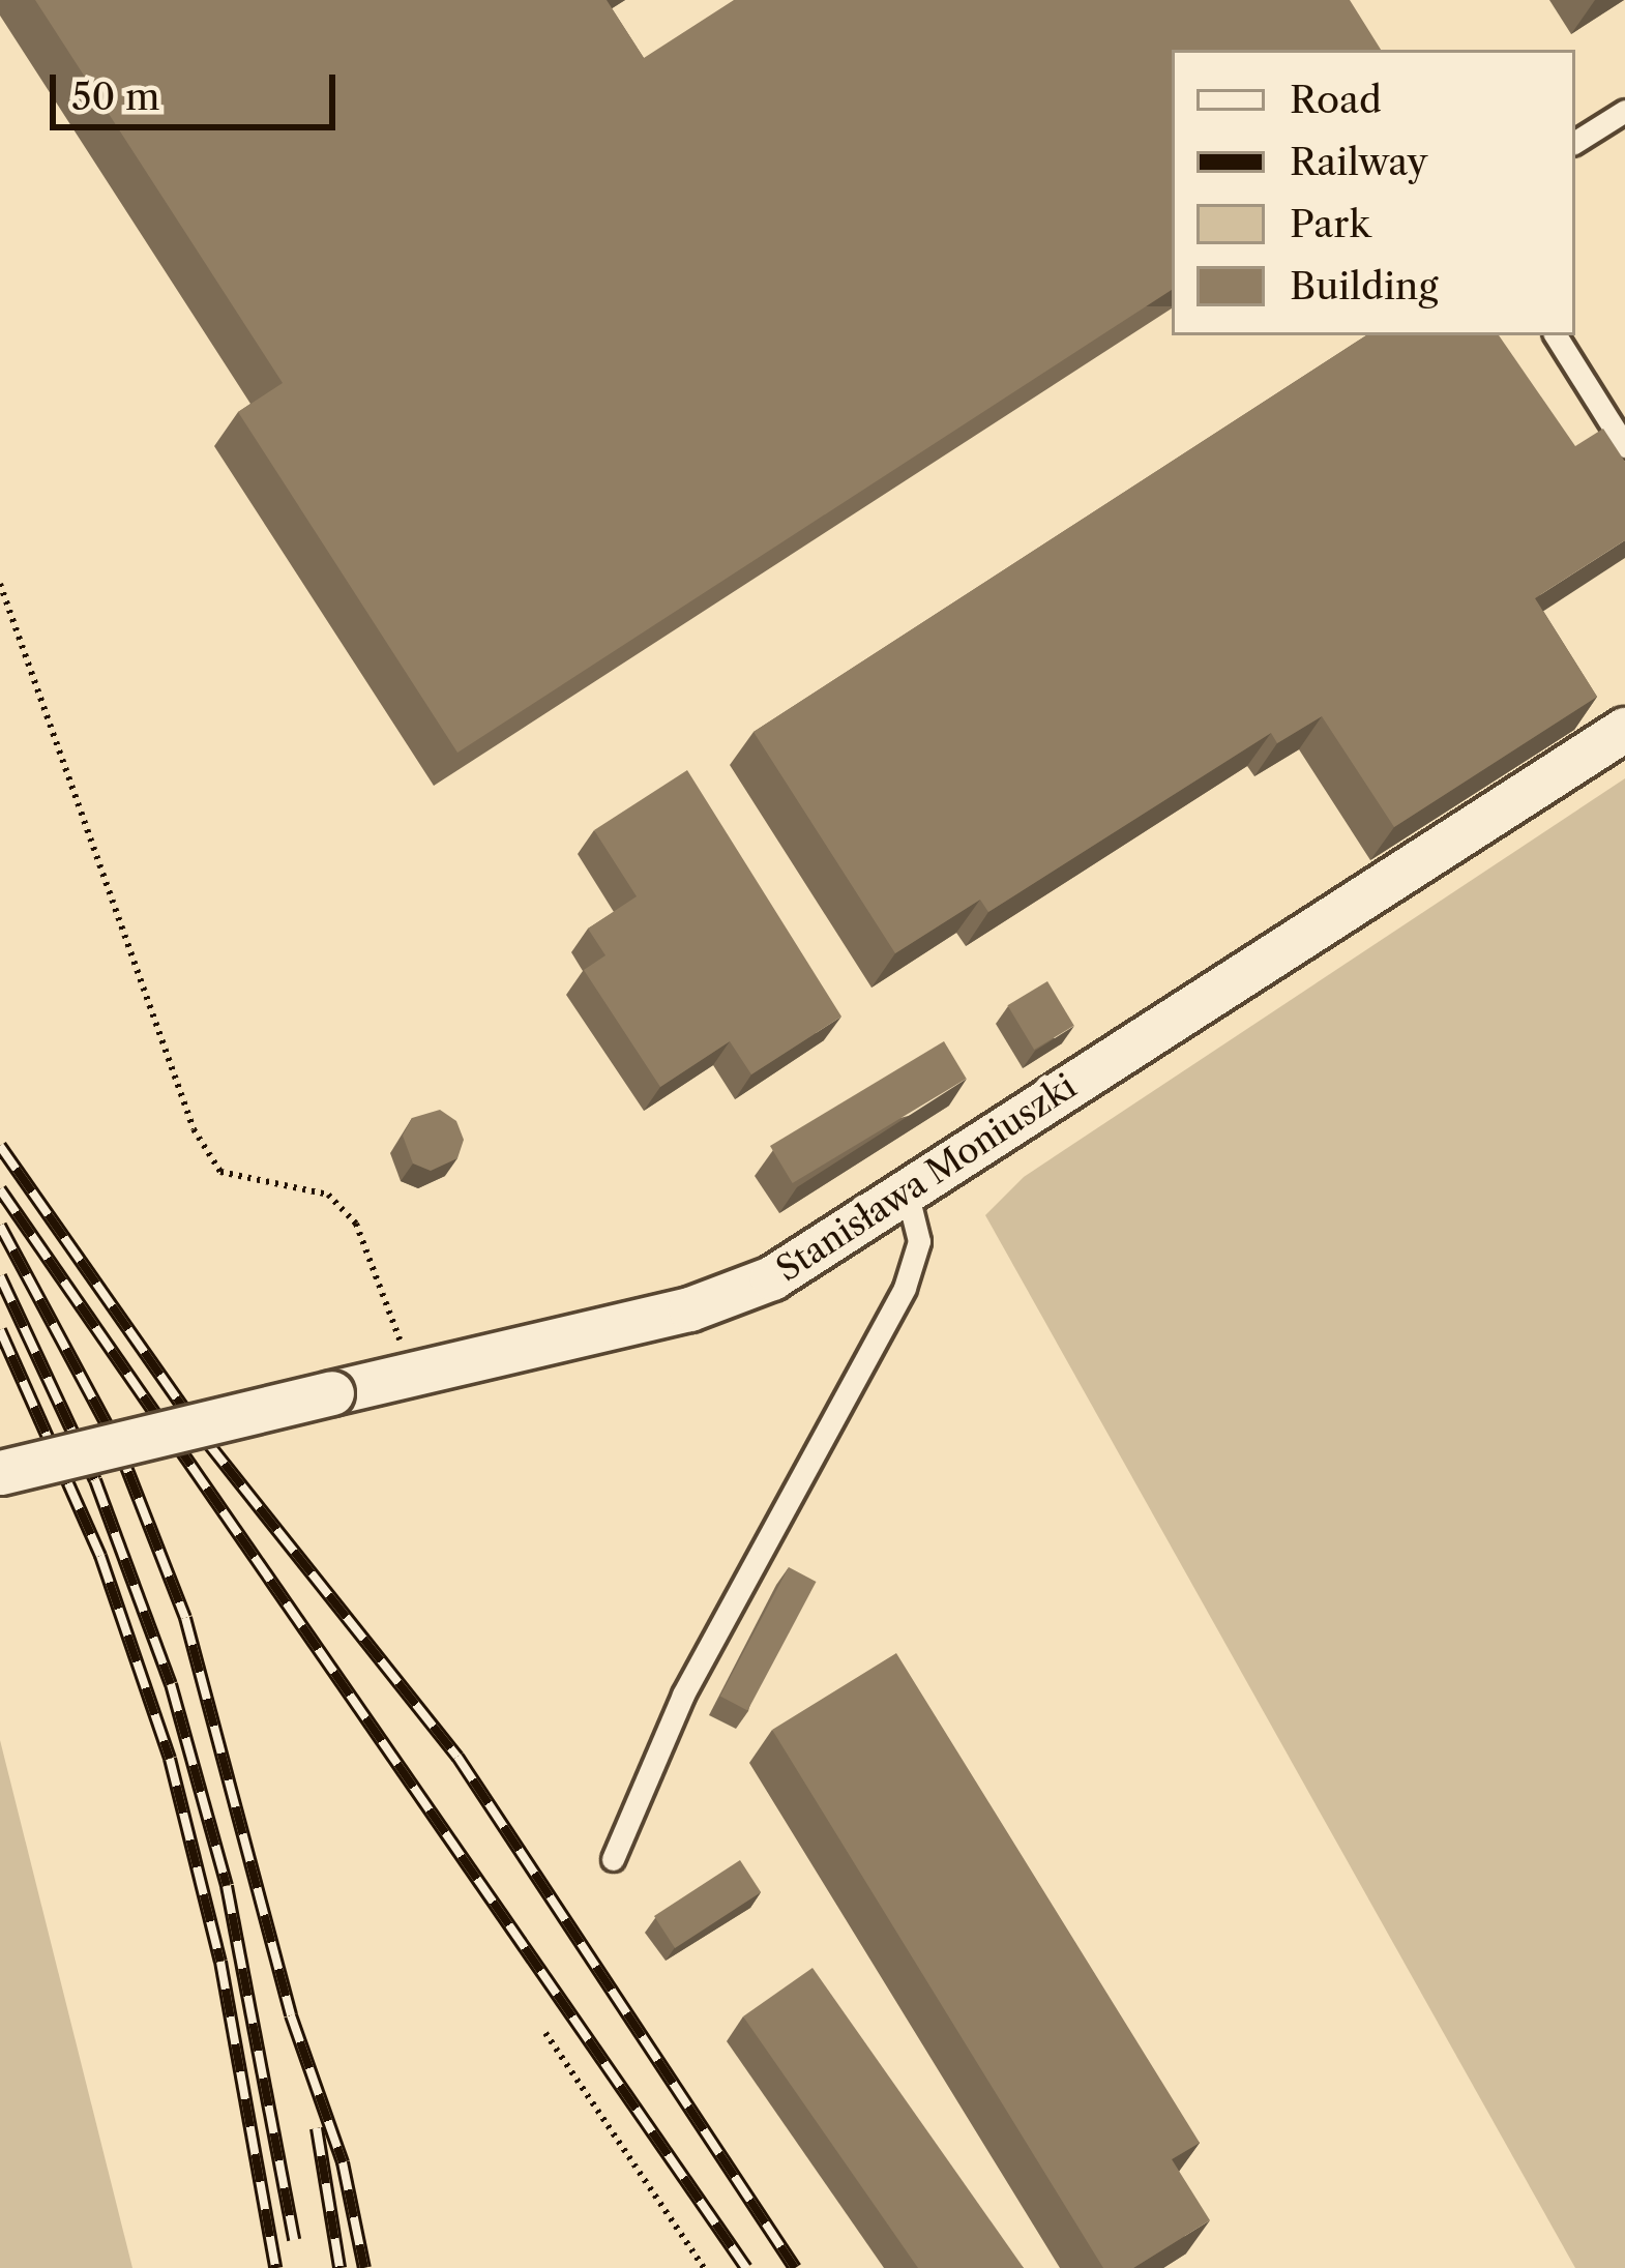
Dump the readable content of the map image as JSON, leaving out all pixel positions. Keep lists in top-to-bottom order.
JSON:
{
  "streets": {
    "street": ["Stanisława Moniuszki"]
  },
  "legend": [
    "Road",
    "Railway",
    "Park",
    "Building"
  ],
  "scale_bar": "50 m"
}
